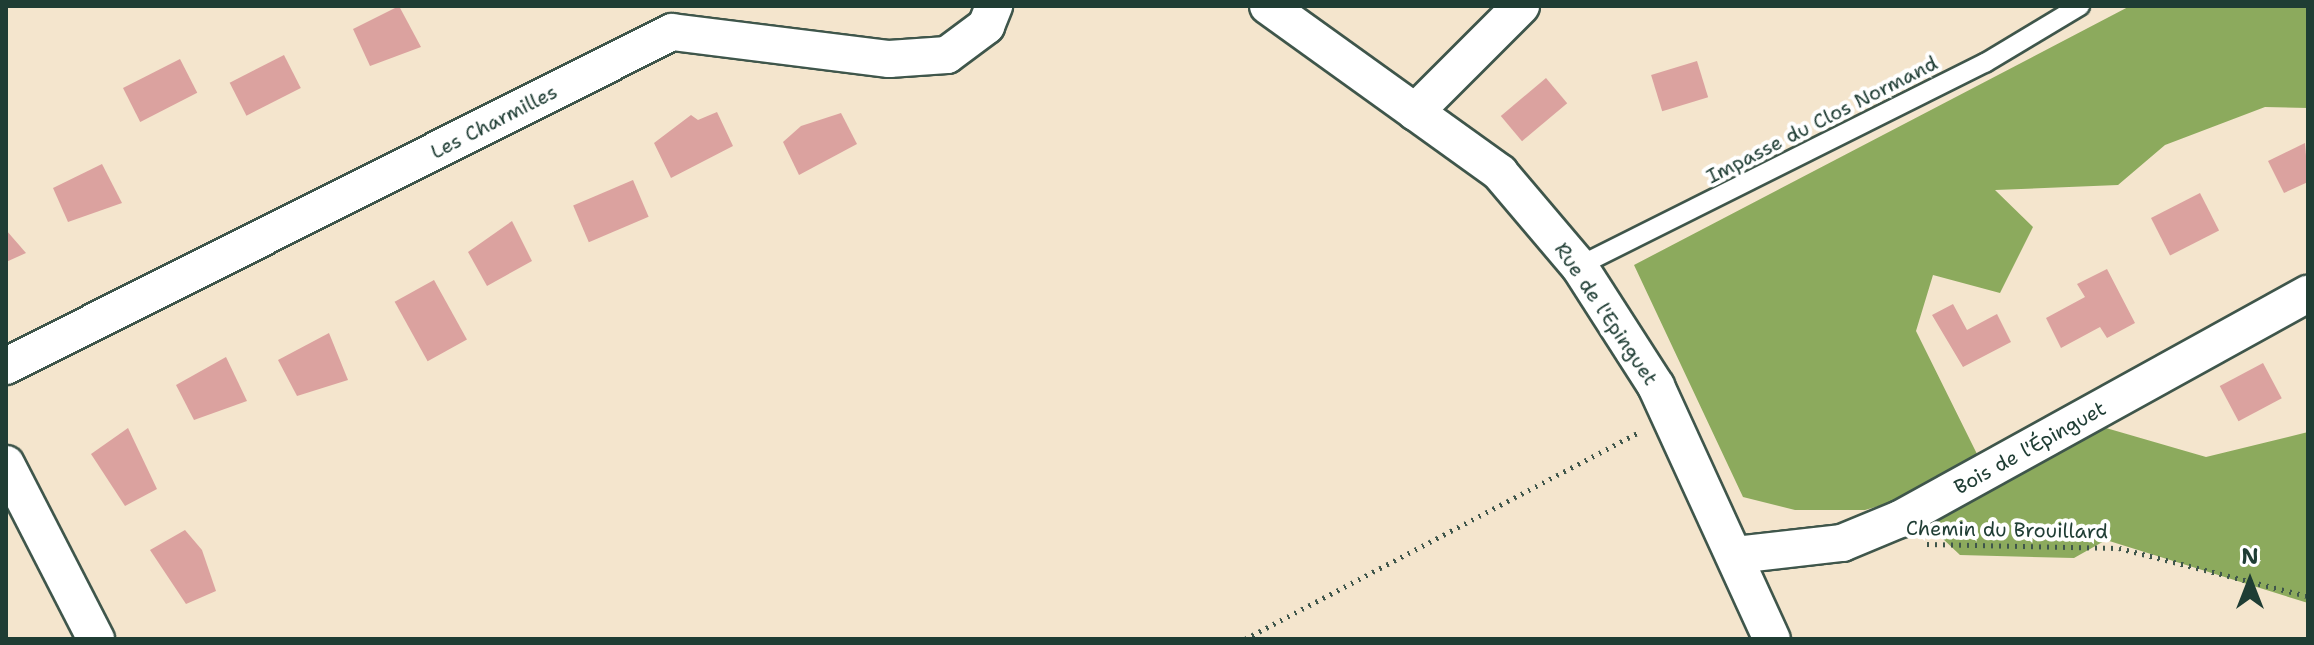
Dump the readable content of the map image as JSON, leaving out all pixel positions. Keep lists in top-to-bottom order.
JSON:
{
  "streets": {
    "street": ["Les Charmilles", "Rue de l'Epinguet", "Bois de l'Épinguet"],
    "lane": ["Impasse du Clos Normand"],
    "path": ["Chemin du Brouillard"]
  },
  "crossings": [
    ["Impasse du Clos Normand", "Rue de l'Epinguet"],
    ["Rue de l'Epinguet", "Bois de l'Épinguet"]
  ],
  "north": "top"
}
